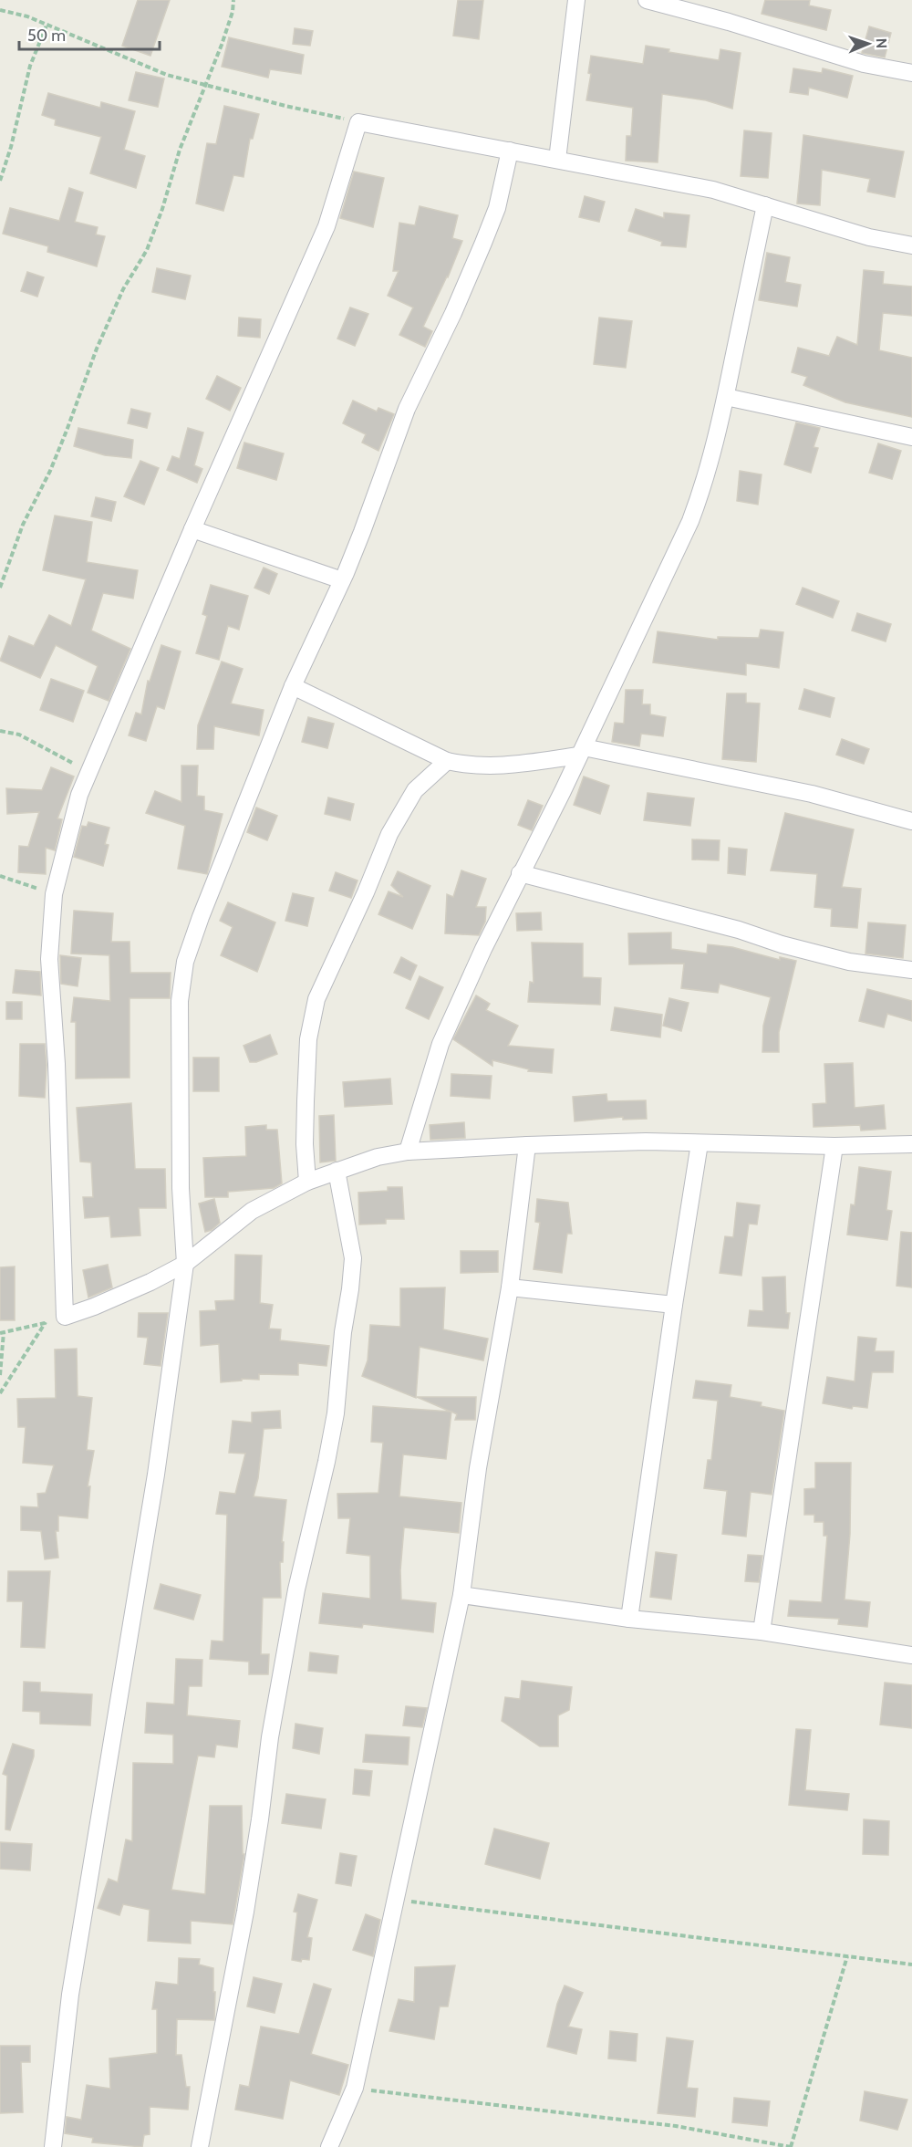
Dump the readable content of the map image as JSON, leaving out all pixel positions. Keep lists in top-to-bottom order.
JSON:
{
  "scale_bar": "50 m",
  "north": "right"
}
